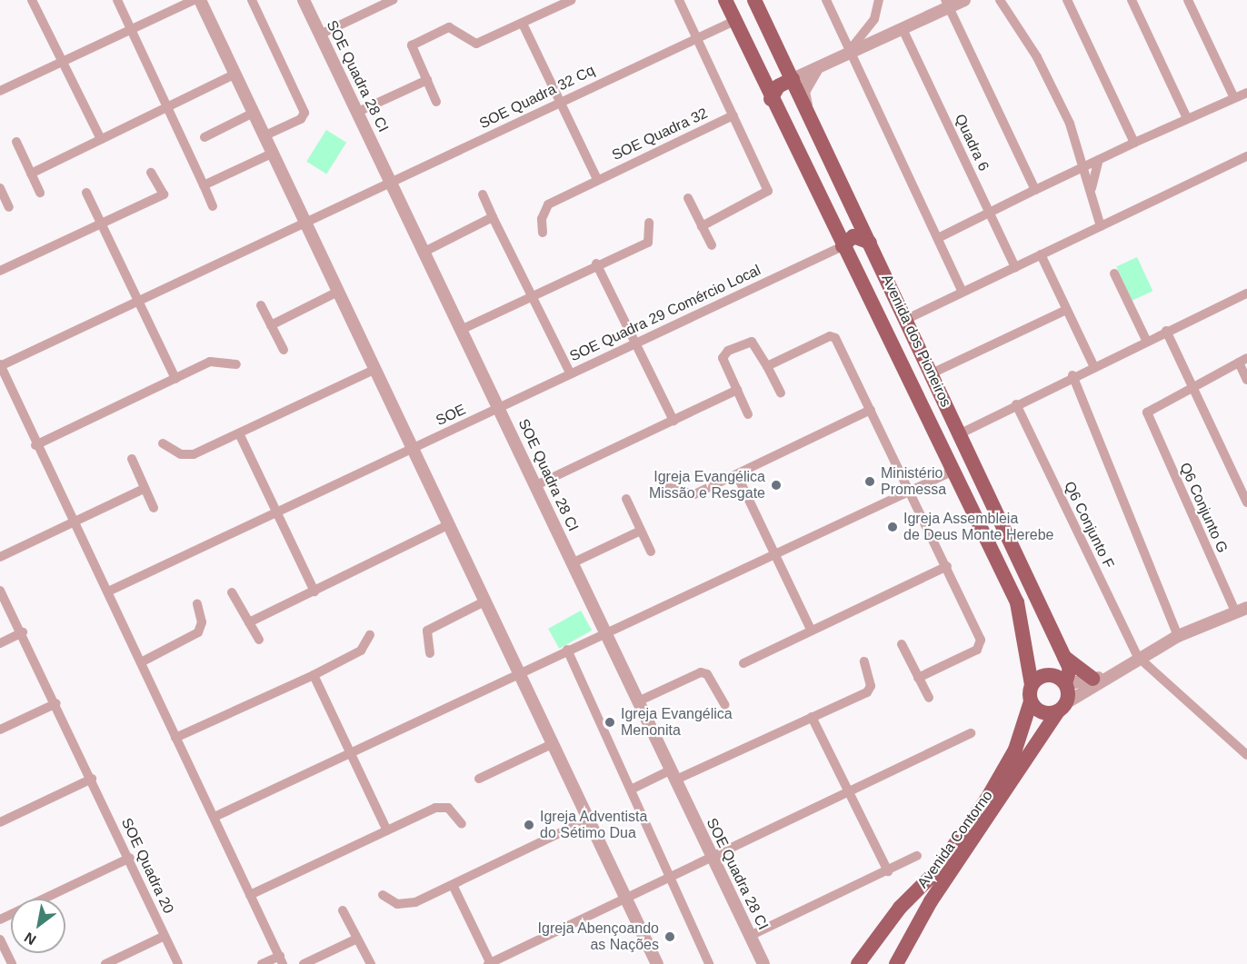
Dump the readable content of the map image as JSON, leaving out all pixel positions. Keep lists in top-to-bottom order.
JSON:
{
  "streets": {
    "main road": ["Avenida dos Pioneiros", "Avenida Contorno"],
    "street": [
      "SOE Quadra 28 CI",
      "SOE Quadra 32 Cq",
      "SOE Quadra 32",
      "Quadra 6",
      "SOE Quadra 29 Comércio Local",
      "SOE",
      "Q6 Conjunto G",
      "Q6 Conjunto F",
      "SOE Quadra 20"
    ]
  },
  "crossings": [
    ["SOE Quadra 28 CI", "SOE Quadra 32 Cq"],
    ["SOE Quadra 28 CI", "SOE Quadra 29 Comércio Local"],
    ["SOE Quadra 28 CI", "SOE"],
    ["SOE Quadra 32 Cq", "Avenida dos Pioneiros"],
    ["SOE Quadra 29 Comércio Local", "Avenida dos Pioneiros"],
    ["SOE Quadra 29 Comércio Local", "SOE"],
    ["Avenida dos Pioneiros", "Avenida Contorno"]
  ],
  "places": [
    "Ministério Promessa",
    "Igreja Evangélica Missão e Resgate",
    "Igreja Assembleia de Deus Monte Herebe",
    "Igreja Evangélica Menonita",
    "Igreja Adventista do Sétimo Dua",
    "Igreja Abençoando as Nações"
  ],
  "north": "bottom left"
}
